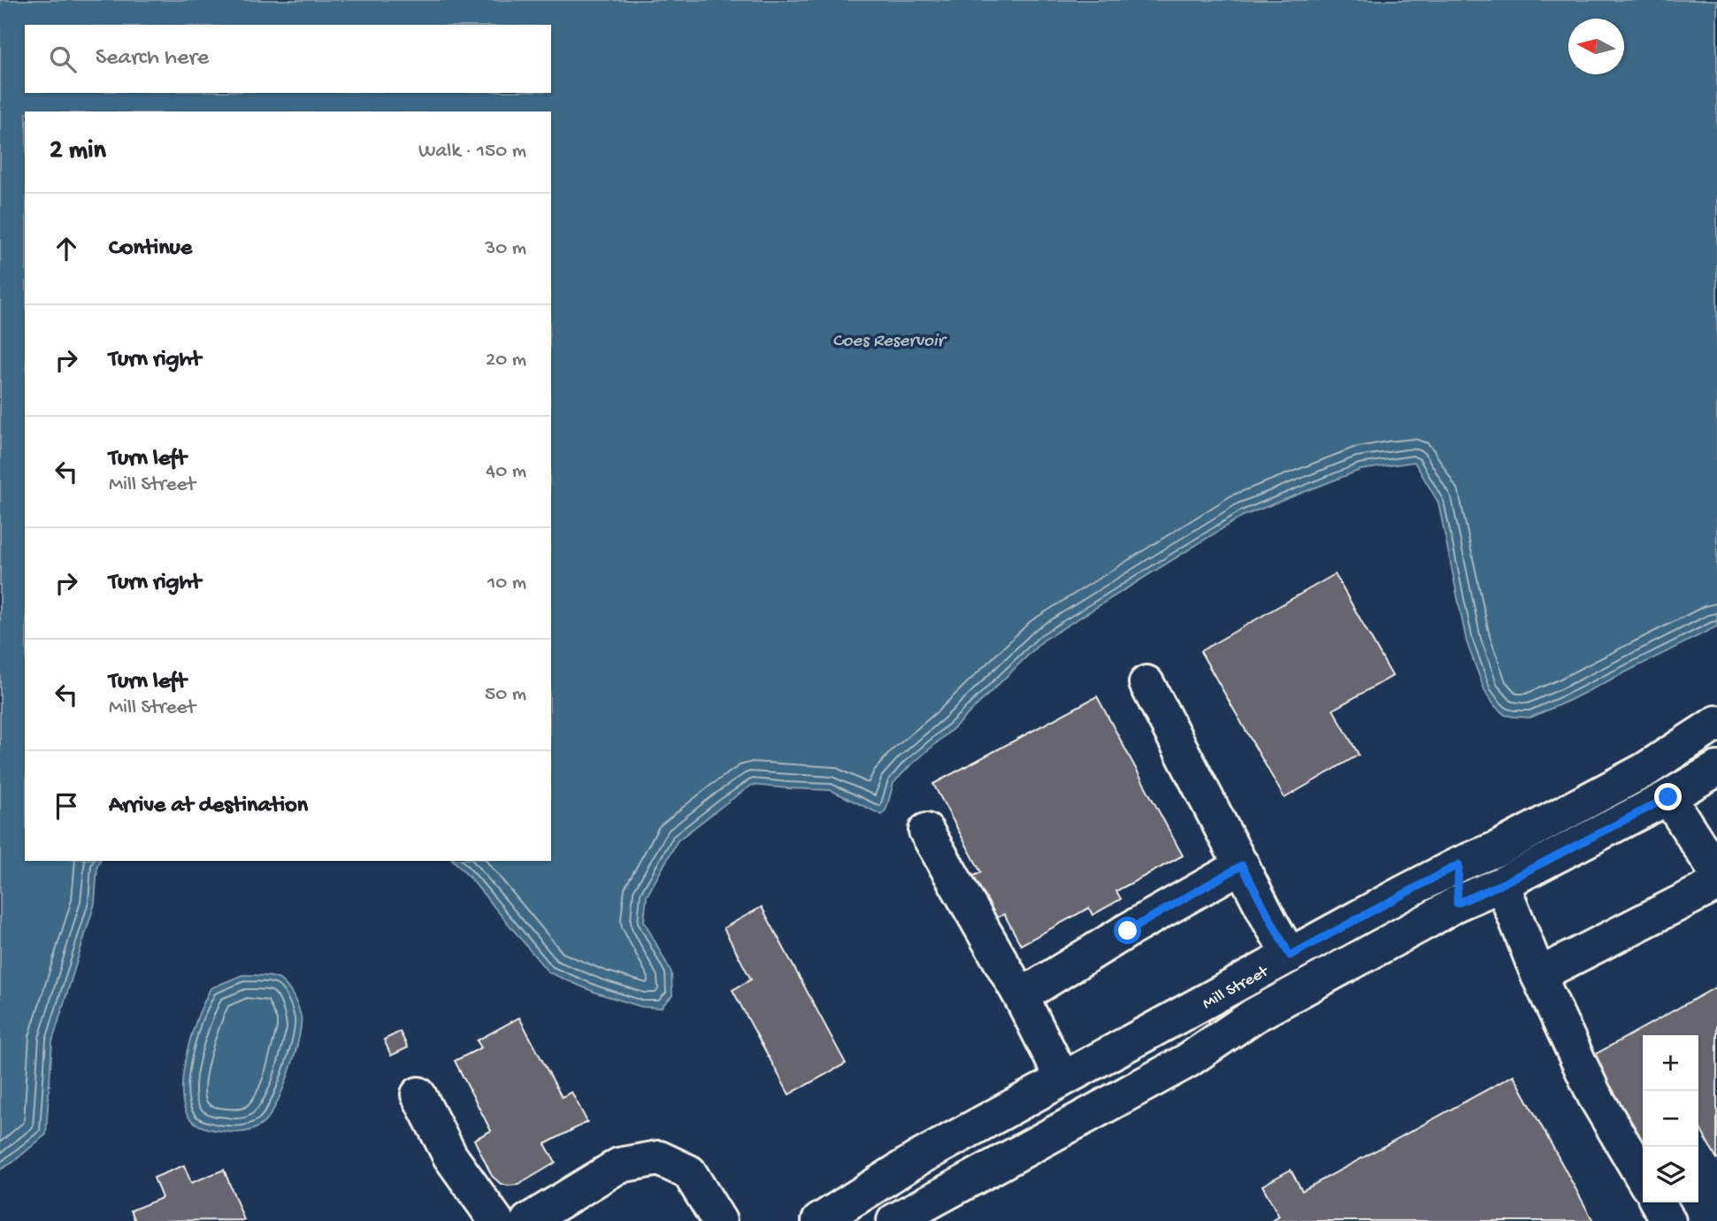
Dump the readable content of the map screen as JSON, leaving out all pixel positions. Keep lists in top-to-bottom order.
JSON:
{
  "streets": {
    "main road": ["Mill Street"]
  },
  "water": ["Coes Reservoir"],
  "north": "left",
  "page": {
    "search": "Search here",
    "heading": ["2 min", "Walk · 150 m"],
    "list": [
      ["Continue", "30 m"],
      ["Turn right", "20 m"],
      ["Turn left", "Mill Street", "40 m"],
      ["Turn right", "10 m"],
      ["Turn left", "Mill Street", "50 m"],
      "Arrive at destination"
    ],
    "map_buttons": ["+", "−"]
  }
}
